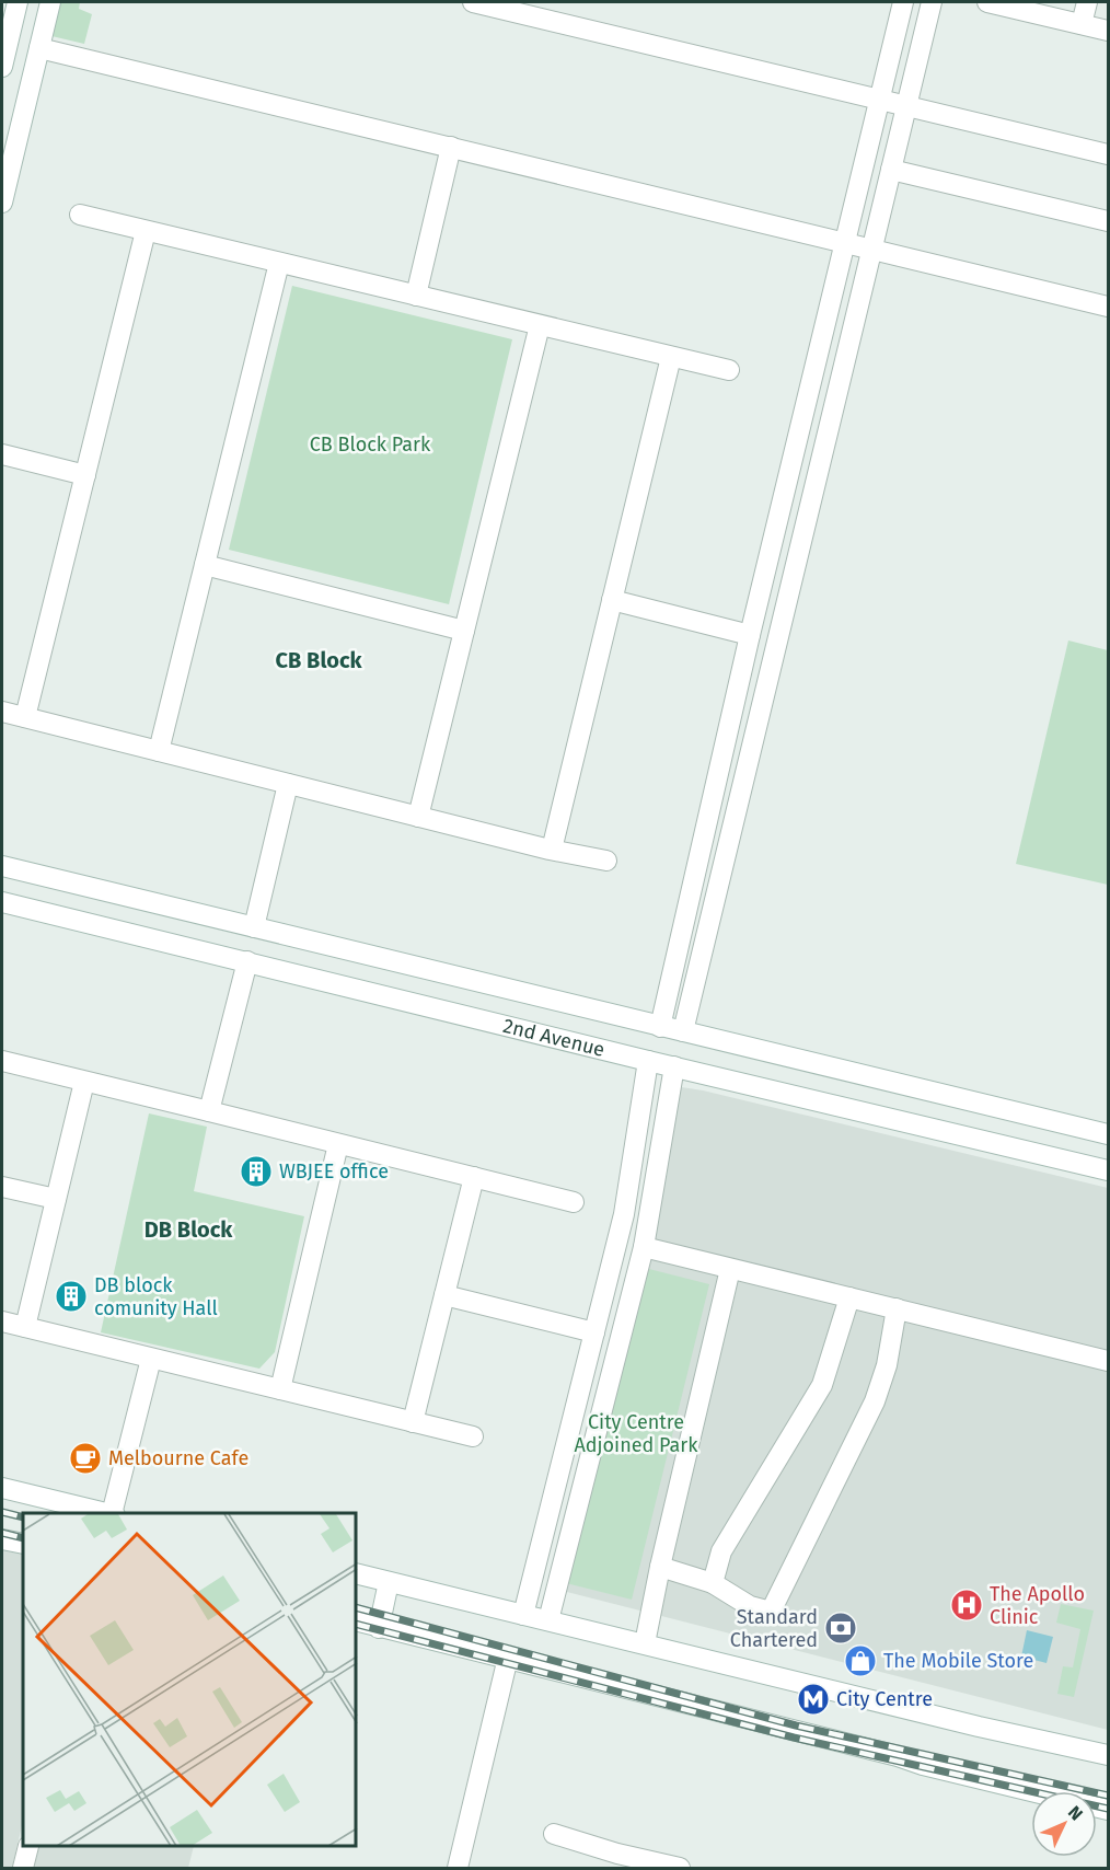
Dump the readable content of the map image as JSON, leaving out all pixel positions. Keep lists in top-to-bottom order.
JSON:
{
  "streets": {
    "street": ["2nd Avenue"]
  },
  "districts": ["CB Block", "DB Block"],
  "parks": ["CB Block Park", "City Centre Adjoined Park"],
  "places": {
    "building": ["WBJEE office", "DB block comunity Hall"],
    "cafe": ["Melbourne Cafe"],
    "hospital": ["The Apollo Clinic"],
    "bank": ["Standard Chartered"],
    "shop": ["The Mobile Store"],
    "metro station": ["City Centre"]
  },
  "north": "top right"
}
